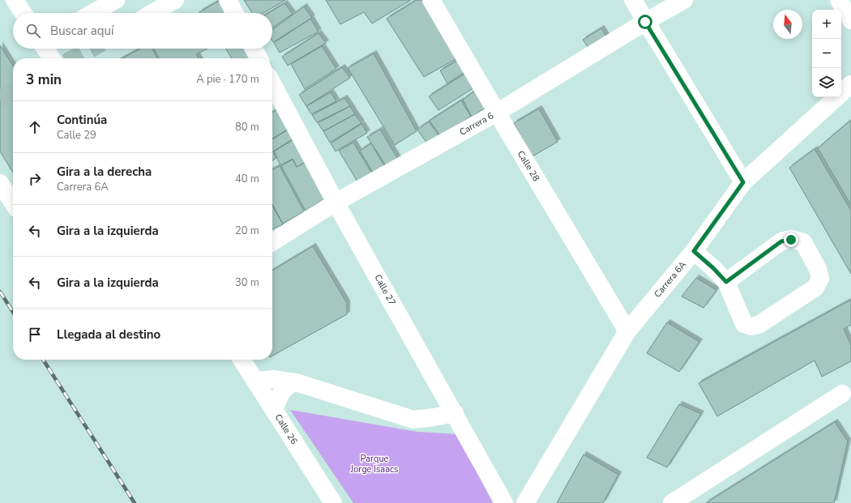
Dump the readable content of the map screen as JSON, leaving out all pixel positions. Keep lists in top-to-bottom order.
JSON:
{
  "streets": {
    "street": [
      "Carrera 6",
      "Calle 28",
      "Carrera 6A",
      "Calle 27",
      "Calle 26"
    ]
  },
  "crossings": [
    ["Carrera 6", "Calle 28"],
    ["Carrera 6", "Calle 27"],
    ["Calle 28", "Carrera 6A"]
  ],
  "parks": ["Parque Jorge Isaacs"],
  "north": "top",
  "page": {
    "map_buttons": ["+", "−"],
    "search": "Buscar aquí",
    "heading": ["3 min", "A pie · 170 m"],
    "list": [
      ["Continúa", "Calle 29", "80 m"],
      ["Gira a la derecha", "Carrera 6A", "40 m"],
      ["Gira a la izquierda", "20 m"],
      ["Gira a la izquierda", "30 m"],
      "Llegada al destino"
    ]
  }
}
